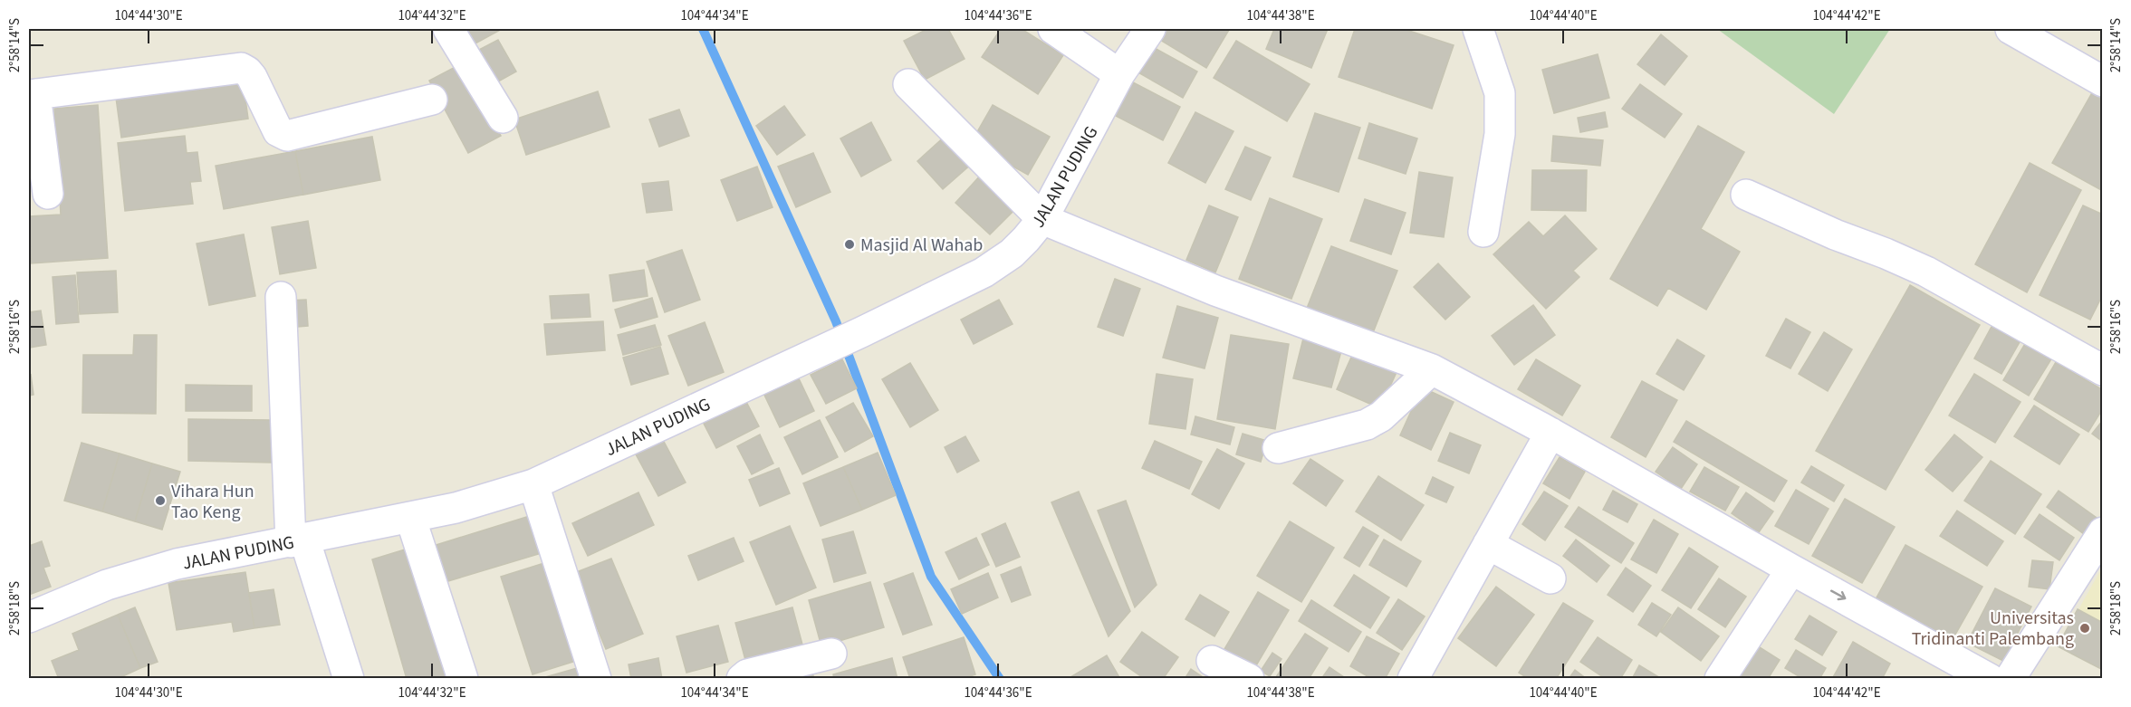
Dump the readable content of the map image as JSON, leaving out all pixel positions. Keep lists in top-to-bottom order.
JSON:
{
  "streets": {
    "street": ["JALAN PUDING"]
  },
  "places": ["Masjid Al Wahab", "Vihara Hun Tao Keng", "Universitas Tridinanti Palembang"],
  "coordinates": [
    "104°44'30\"E",
    "104°44'32\"E",
    "104°44'34\"E",
    "104°44'36\"E",
    "104°44'38\"E",
    "104°44'40\"E",
    "104°44'42\"E",
    "2°58'14\"S",
    "2°58'16\"S",
    "2°58'18\"S"
  ]
}
